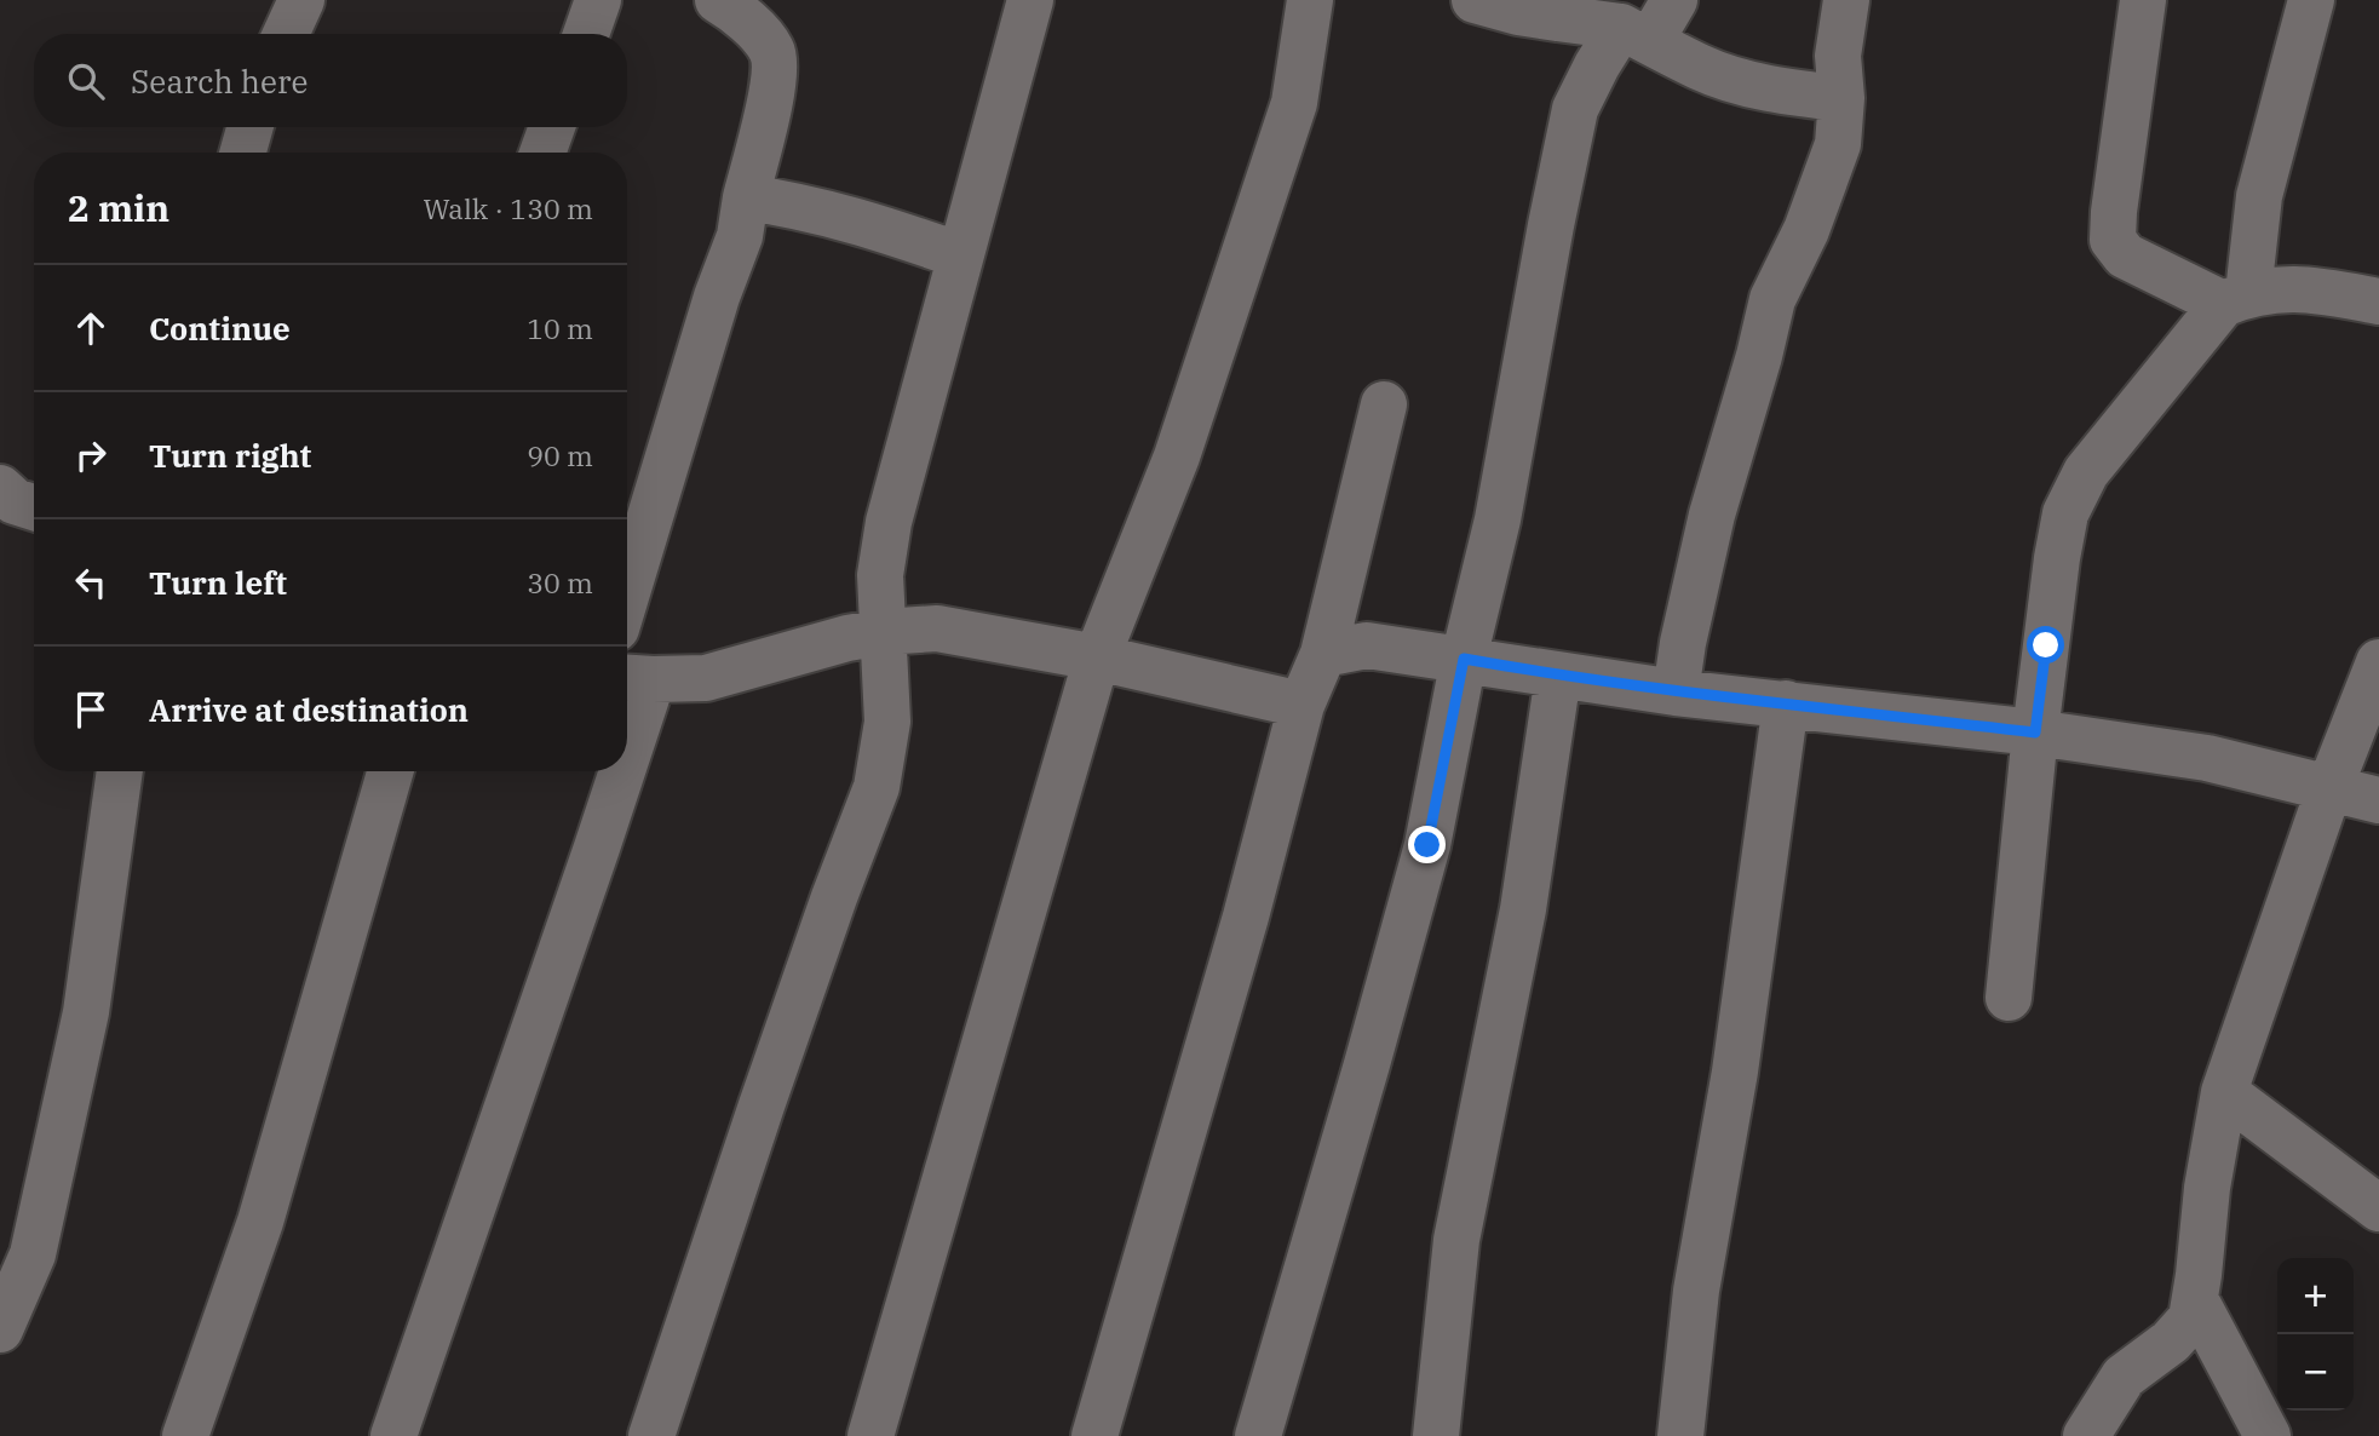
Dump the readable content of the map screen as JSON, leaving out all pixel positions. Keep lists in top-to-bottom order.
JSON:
{
  "page": {
    "search": "Search here",
    "heading": ["2 min", "Walk · 130 m"],
    "list": [
      ["Continue", "10 m"],
      ["Turn right", "90 m"],
      ["Turn left", "30 m"],
      "Arrive at destination"
    ],
    "map_buttons": ["+", "−"]
  }
}
